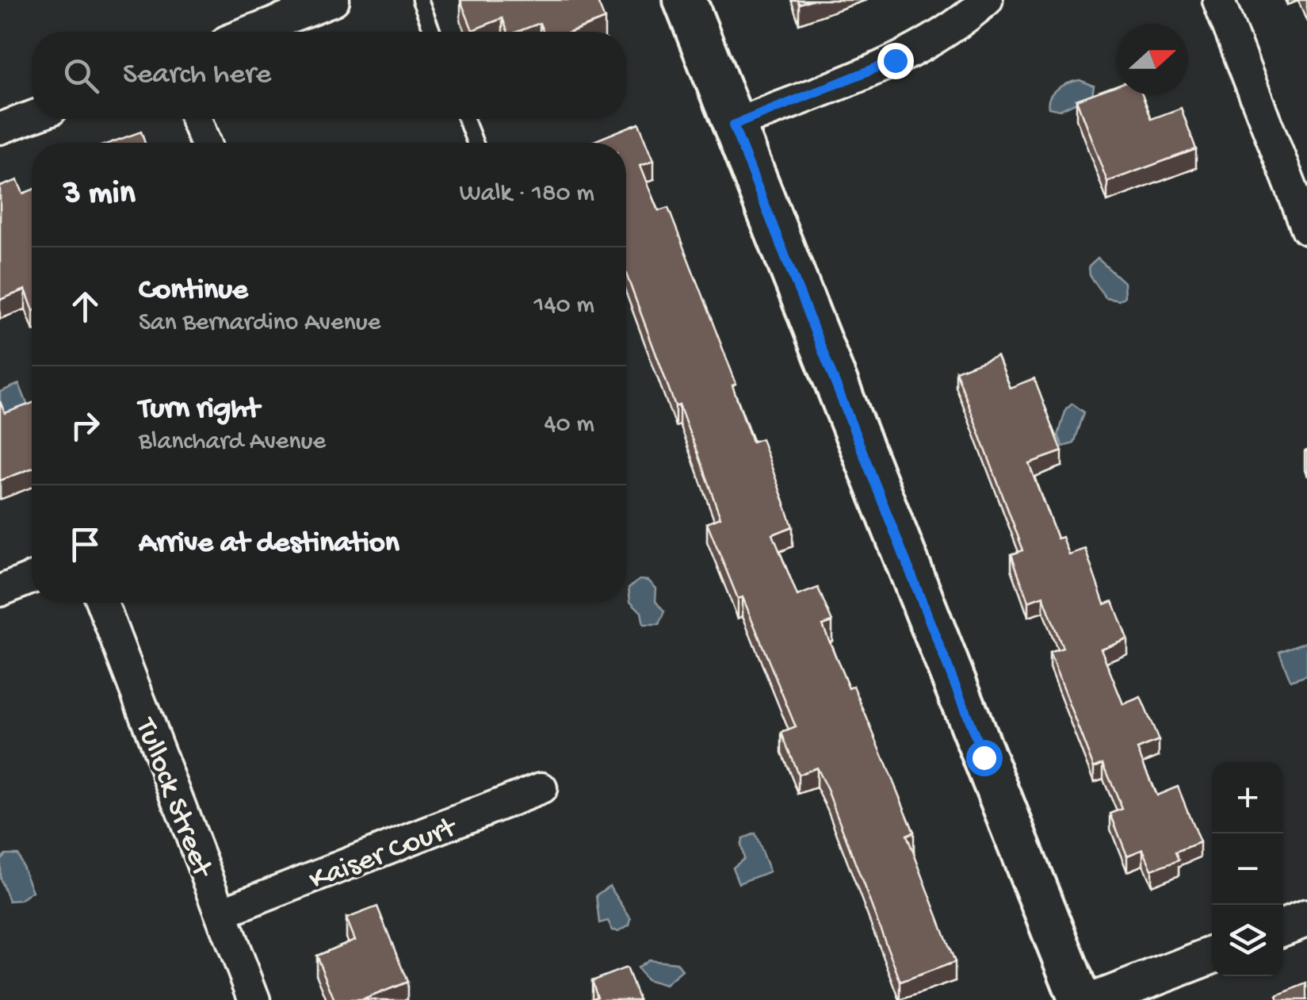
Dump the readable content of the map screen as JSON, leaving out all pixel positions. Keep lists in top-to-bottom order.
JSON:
{
  "streets": {
    "street": ["Tullock Street", "Kaiser Court"]
  },
  "crossings": [
    ["Tullock Street", "Kaiser Court"]
  ],
  "north": "right",
  "page": {
    "search": "Search here",
    "heading": ["3 min", "Walk · 180 m"],
    "list": [
      ["Continue", "San Bernardino Avenue", "140 m"],
      ["Turn right", "Blanchard Avenue", "40 m"],
      "Arrive at destination"
    ],
    "map_buttons": ["+", "−"]
  }
}
